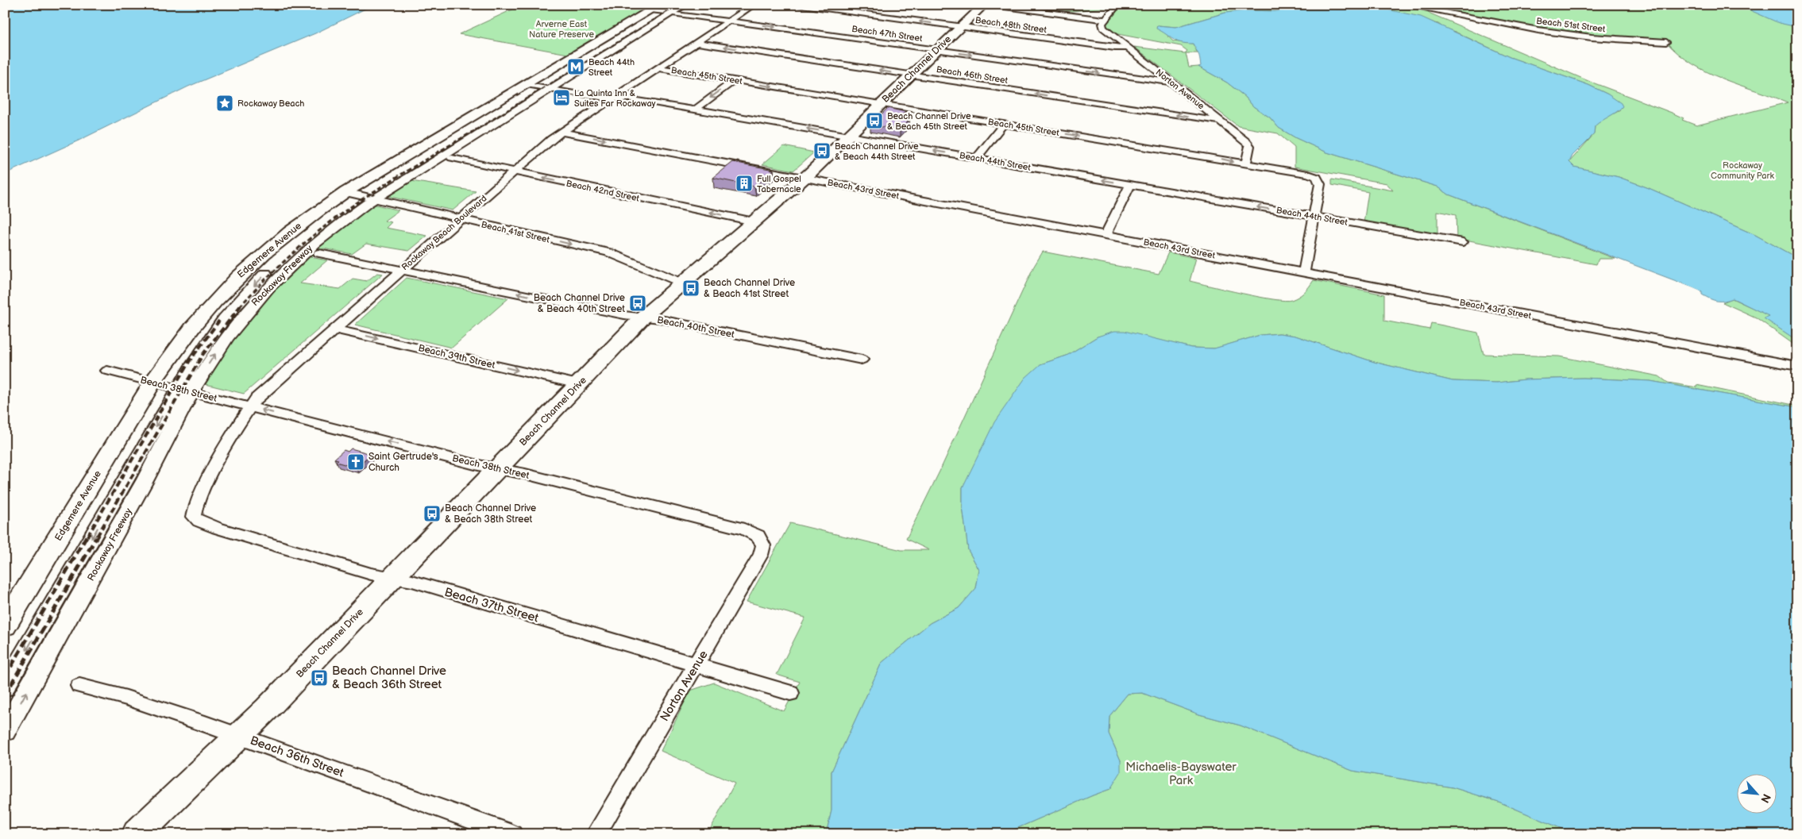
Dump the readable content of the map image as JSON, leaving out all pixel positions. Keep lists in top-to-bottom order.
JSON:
{
  "streets": {
    "main road": ["Beach Channel Drive", "Edgemere Avenue"],
    "street": [
      "Beach 48th Street",
      "Beach 51st Street",
      "Beach 47th Street",
      "Beach 46th Street",
      "Beach 45th Street",
      "Norton Avenue",
      "Beach 44th Street",
      "Beach 43rd Street",
      "Beach 42nd Street",
      "Beach 41st Street",
      "Rockaway Beach Boulevard",
      "Rockaway Freeway",
      "Beach 40th Street",
      "Beach 39th Street",
      "Beach 38th Street",
      "Beach 37th Street",
      "Beach 36th Street"
    ]
  },
  "crossings": [
    ["Beach 48th Street", "Beach Channel Drive"],
    ["Beach 48th Street", "Norton Avenue"],
    ["Beach 47th Street", "Beach Channel Drive"],
    ["Beach 47th Street", "Norton Avenue"],
    ["Beach 47th Street", "Rockaway Beach Boulevard"],
    ["Beach 47th Street", "Edgemere Avenue"],
    ["Beach 47th Street", "Rockaway Freeway"],
    ["Beach Channel Drive", "Beach 46th Street"],
    ["Beach Channel Drive", "Beach 45th Street"],
    ["Beach Channel Drive", "Beach 44th Street"],
    ["Beach Channel Drive", "Beach 43rd Street"],
    ["Beach Channel Drive", "Beach 42nd Street"],
    ["Beach Channel Drive", "Beach 41st Street"],
    ["Beach Channel Drive", "Beach 40th Street"],
    ["Beach Channel Drive", "Beach 39th Street"],
    ["Beach Channel Drive", "Beach 38th Street"],
    ["Beach Channel Drive", "Beach 37th Street"],
    ["Beach Channel Drive", "Beach 36th Street"],
    ["Beach 46th Street", "Norton Avenue"],
    ["Beach 46th Street", "Rockaway Beach Boulevard"],
    ["Beach 45th Street", "Norton Avenue"],
    ["Beach 45th Street", "Beach 44th Street"],
    ["Beach 45th Street", "Rockaway Beach Boulevard"],
    ["Norton Avenue", "Beach 38th Street"],
    ["Norton Avenue", "Beach 37th Street"],
    ["Beach 44th Street", "Rockaway Beach Boulevard"],
    ["Beach 44th Street", "Edgemere Avenue"],
    ["Beach 44th Street", "Rockaway Freeway"],
    ["Beach 43rd Street", "Rockaway Beach Boulevard"],
    ["Beach 42nd Street", "Rockaway Beach Boulevard"],
    ["Beach 41st Street", "Rockaway Beach Boulevard"],
    ["Beach 41st Street", "Edgemere Avenue"],
    ["Beach 41st Street", "Rockaway Freeway"],
    ["Rockaway Beach Boulevard", "Beach 40th Street"],
    ["Rockaway Beach Boulevard", "Beach 39th Street"],
    ["Rockaway Beach Boulevard", "Beach 38th Street"],
    ["Rockaway Beach Boulevard", "Beach 37th Street"],
    ["Edgemere Avenue", "Rockaway Freeway"],
    ["Edgemere Avenue", "Beach 38th Street"],
    ["Rockaway Freeway", "Beach 38th Street"]
  ],
  "one_way": [
    "Beach 48th Street",
    "Beach 47th Street",
    "Beach 46th Street",
    "Beach 45th Street",
    "Beach 44th Street",
    "Beach 42nd Street",
    "Beach 41st Street",
    "Beach 40th Street",
    "Beach 39th Street",
    "Beach 38th Street"
  ],
  "parks": ["Arverne East Nature Preserve", "Rockaway Community Park", "Michaelis-Bayswater Park"],
  "places": {
    "metro station": ["Beach 44th Street"],
    "hotel": ["La Quinta Inn & Suites Far Rockaway"],
    "place": ["Rockaway Beach"],
    "bus stop": [
      "Beach Channel Drive & Beach 45th Street",
      "Beach Channel Drive & Beach 44th Street",
      "Beach Channel Drive & Beach 41st Street",
      "Beach Channel Drive & Beach 40th Street",
      "Beach Channel Drive & Beach 38th Street",
      "Beach Channel Drive & Beach 36th Street"
    ],
    "building": ["Full Gospel Tabernacle"],
    "church": ["Saint Gertrude's Church"]
  },
  "north": "bottom right"
}
